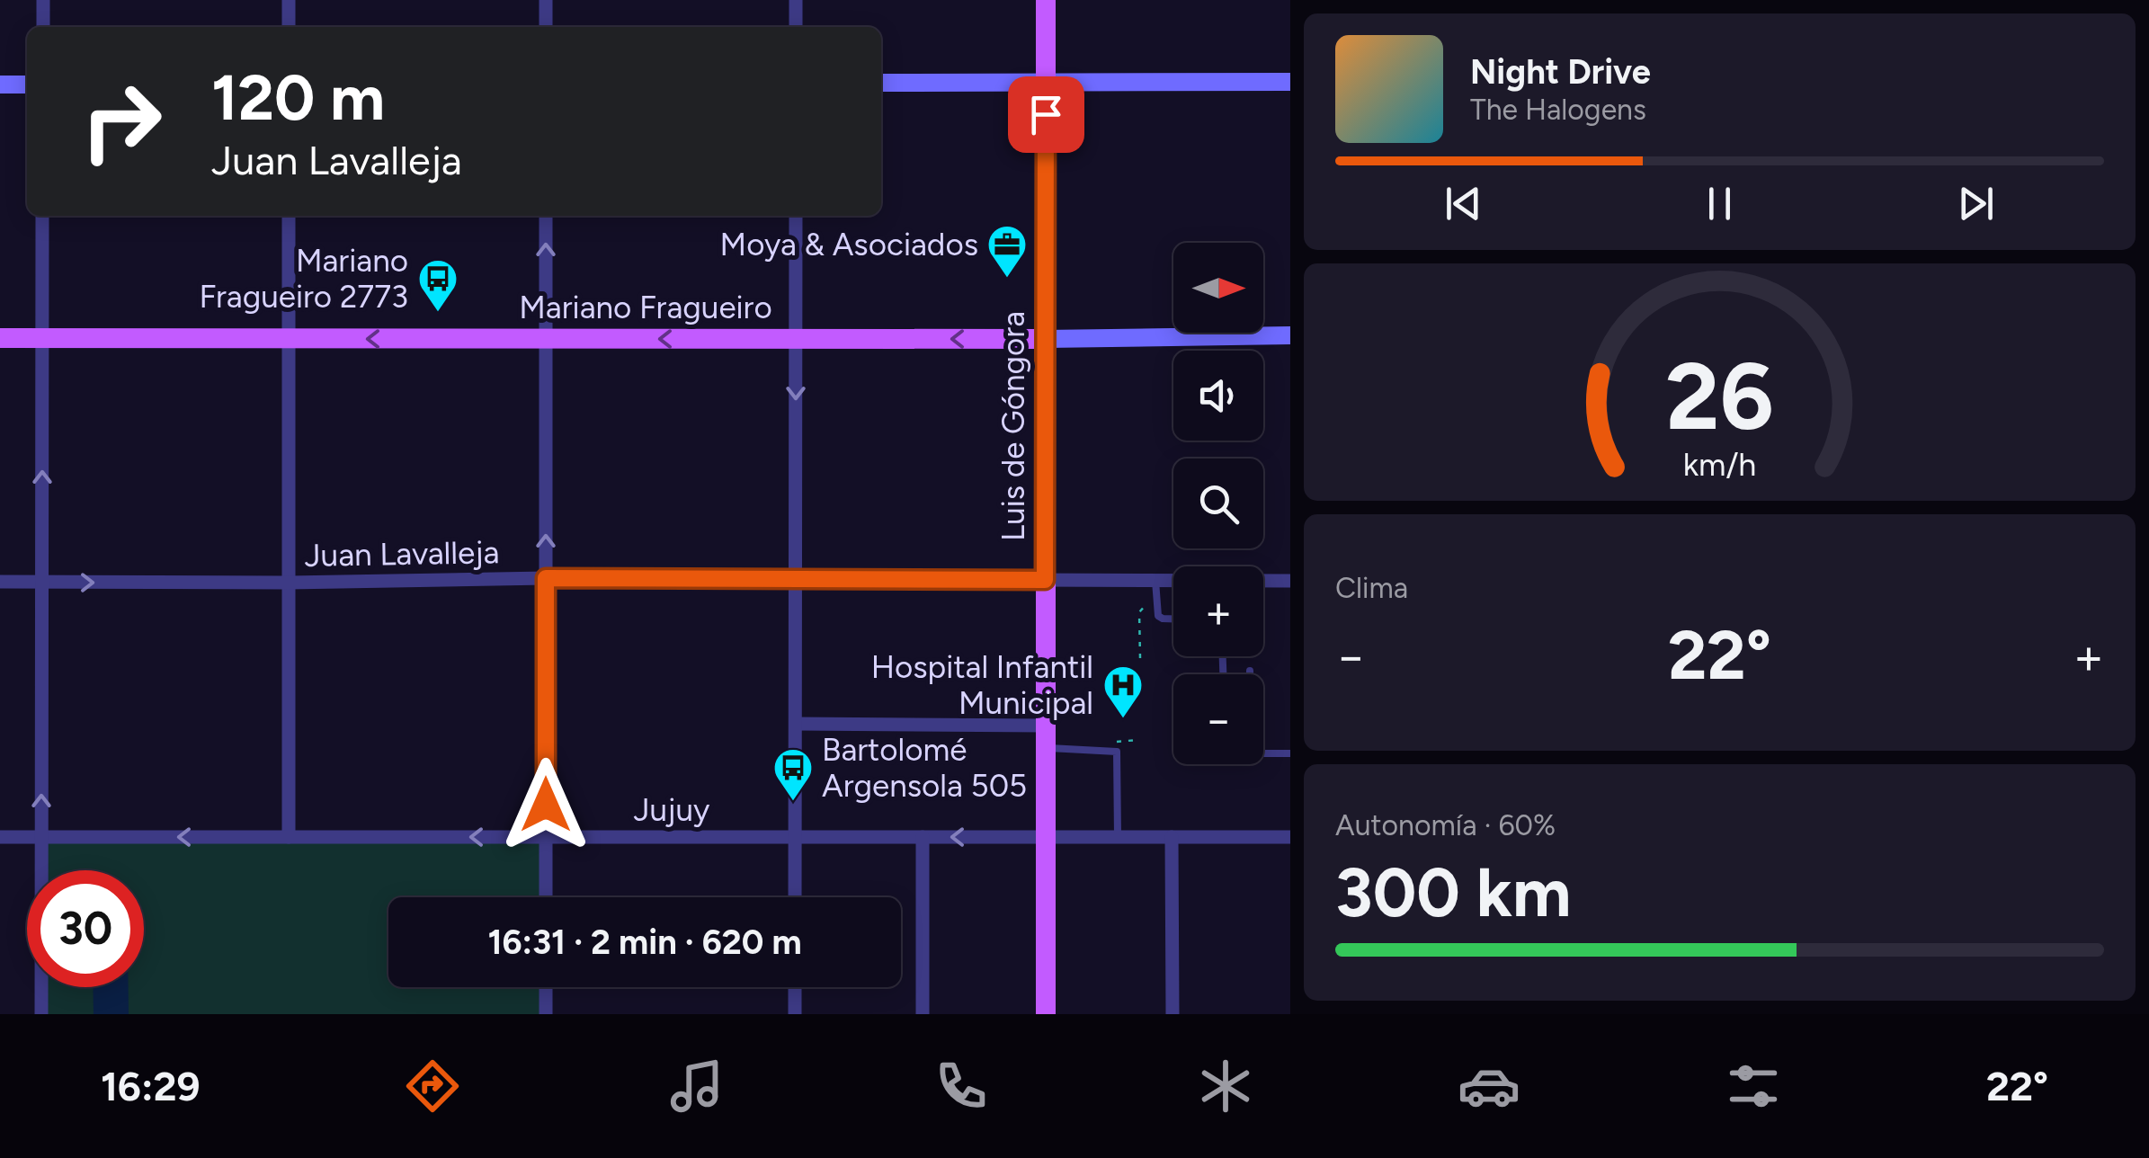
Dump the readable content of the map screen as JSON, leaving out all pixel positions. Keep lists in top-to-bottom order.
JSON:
{
  "streets": {
    "main road": ["Mariano Fragueiro", "Luis de Góngora"],
    "street": ["Juan Lavalleja", "Jujuy"]
  },
  "crossings": [
    ["Mariano Fragueiro", "Luis de Góngora"],
    ["Luis de Góngora", "Juan Lavalleja"],
    ["Luis de Góngora", "Jujuy"]
  ],
  "one_way": ["Mariano Fragueiro", "Jujuy"],
  "places": {
    "office": ["Moya & Asociados"],
    "bus stop": ["Mariano Fragueiro 2773", "Bartolomé Argensola 505"],
    "hospital": ["Hospital Infantil Municipal"]
  },
  "north": "right",
  "page": {
    "turn": ["120 m", "Juan Lavalleja"],
    "song": ["Night Drive", "The Halogens"],
    "map_buttons": ["+", "−"],
    "tile": [
      "Clima",
      ["Autonomía · 60%", "300 km"]
    ],
    "heat": ["−", "22°", "+"],
    "limit": "30",
    "trip": "16:31 · 2 min · 620 m",
    "tabs": ["16:29", "22°"],
    "gauge": ["26", "km/h"]
  }
}
